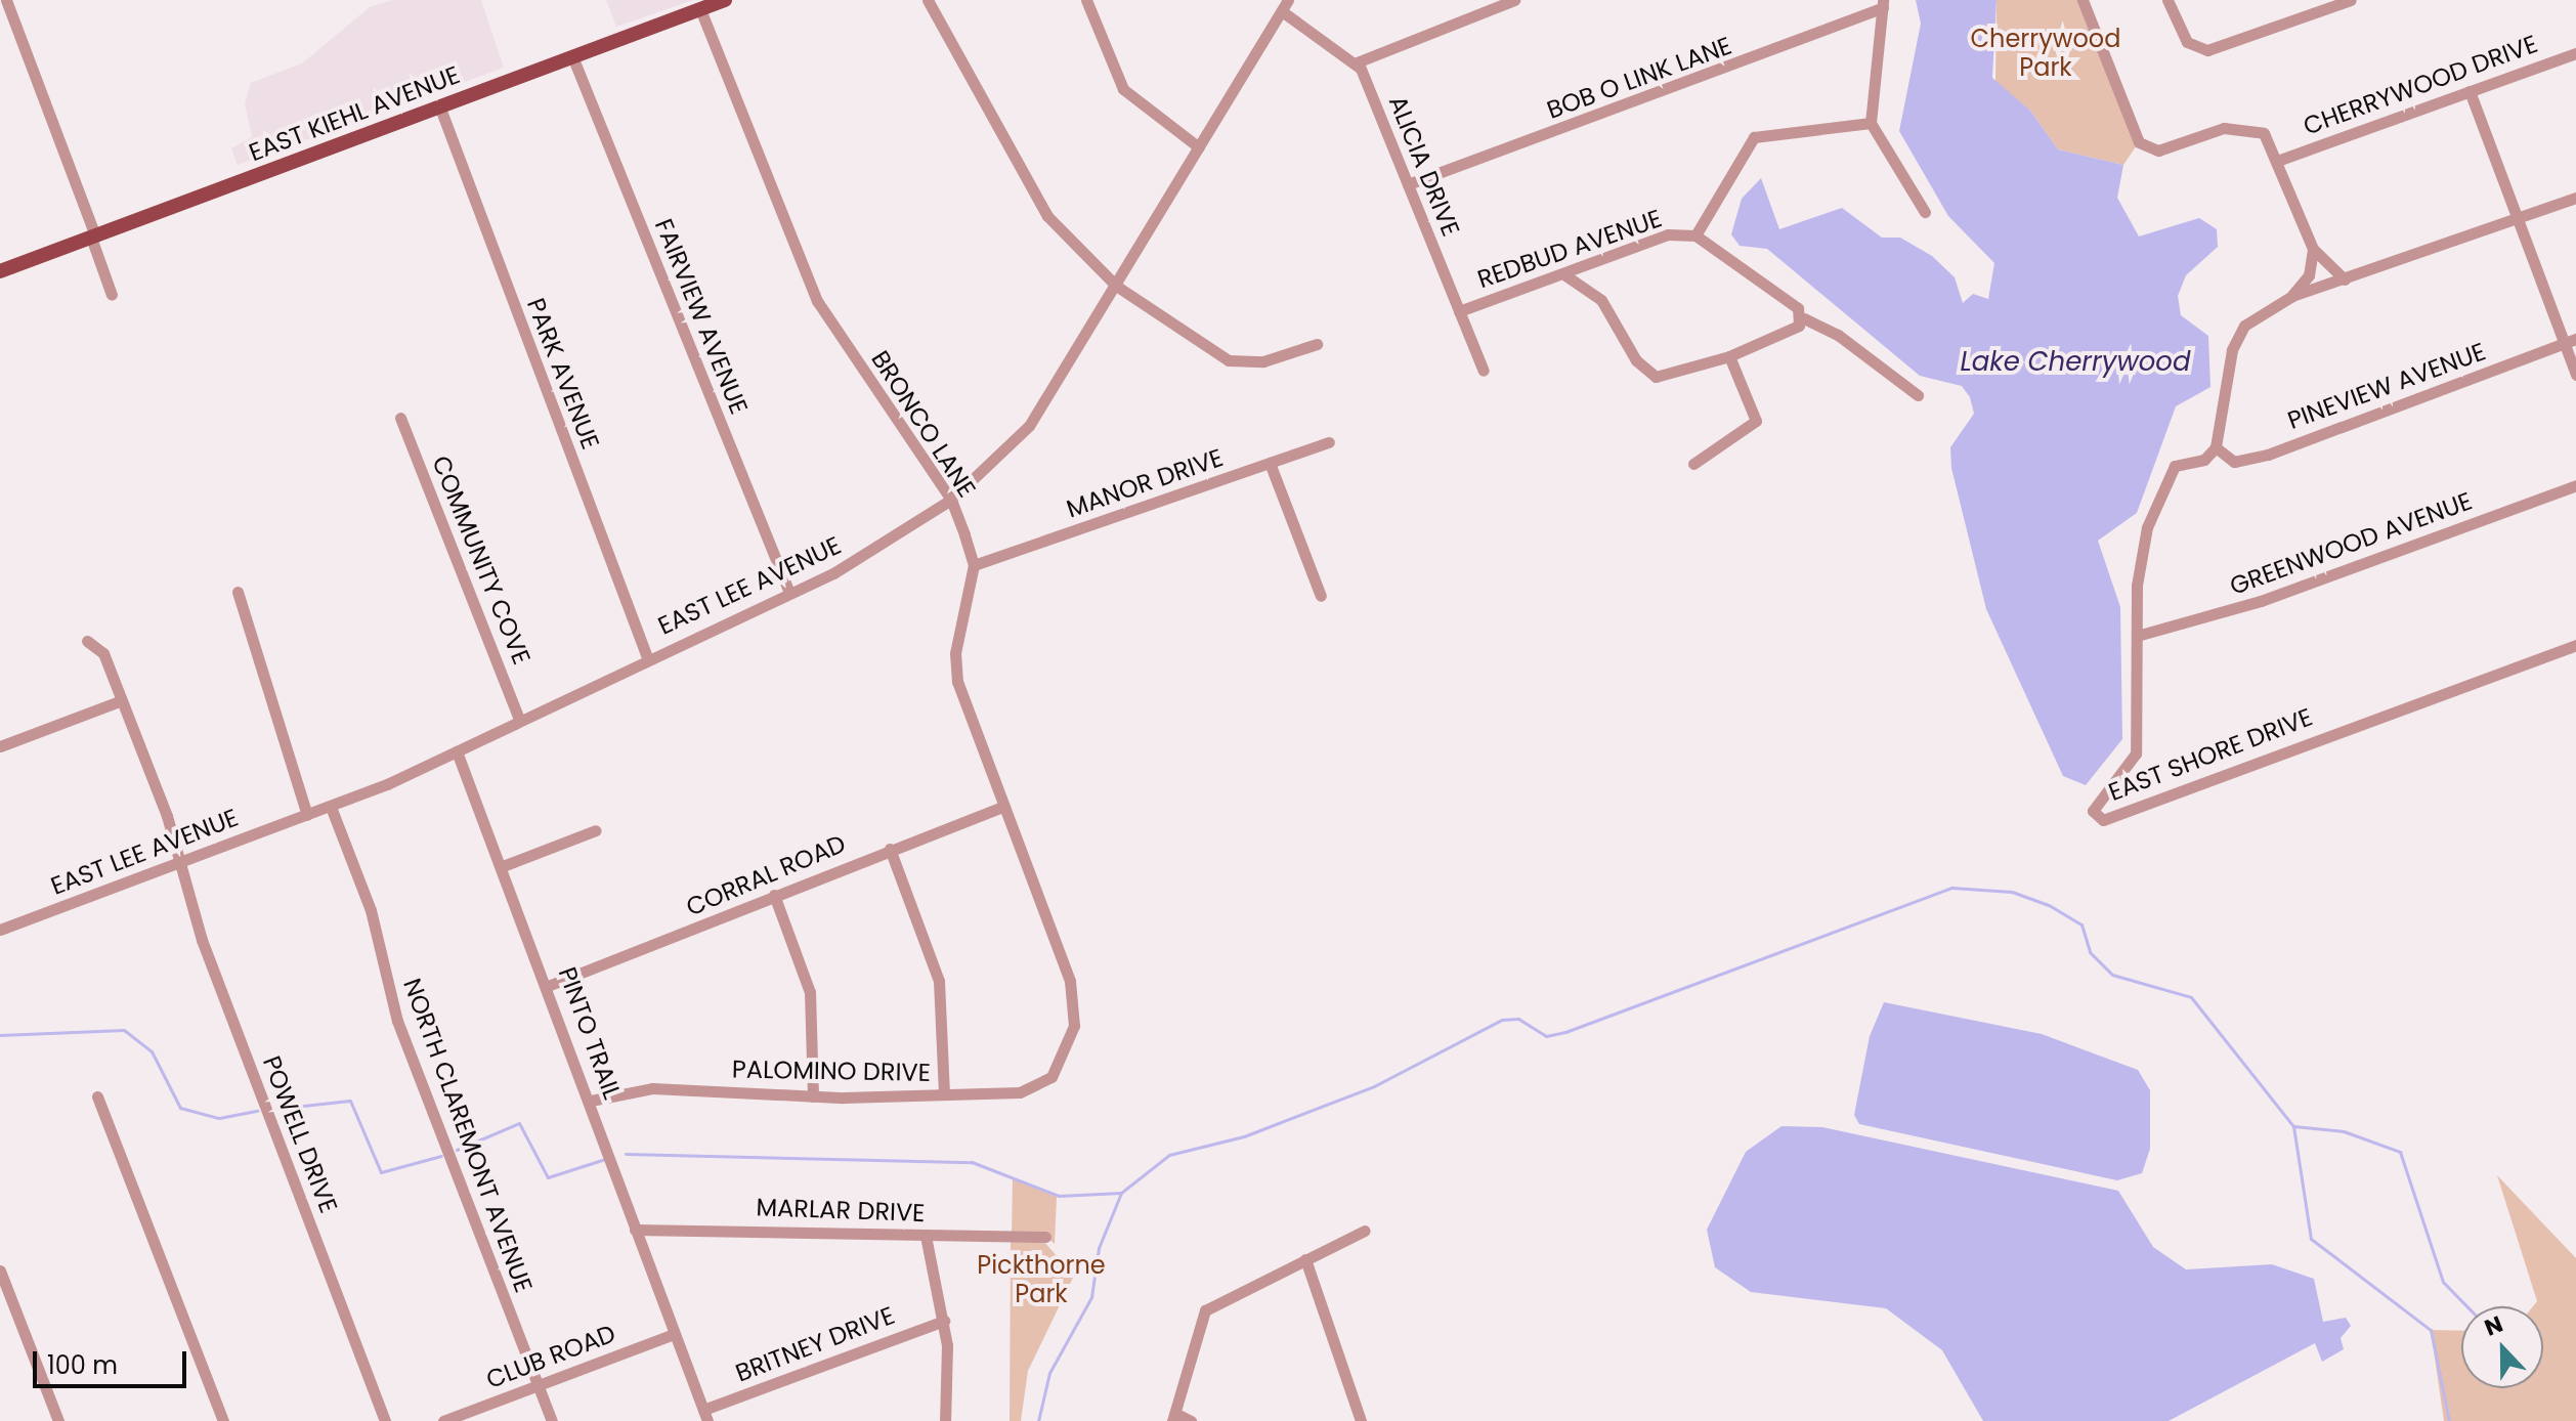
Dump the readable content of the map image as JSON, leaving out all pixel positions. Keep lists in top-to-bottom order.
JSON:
{
  "streets": {
    "main road": ["EAST KIEHL AVENUE"],
    "street": [
      "BOB O LINK LANE",
      "CHERRYWOOD DRIVE",
      "ALICIA DRIVE",
      "REDBUD AVENUE",
      "FAIRVIEW AVENUE",
      "PARK AVENUE",
      "PINEVIEW AVENUE",
      "BRONCO LANE",
      "MANOR DRIVE",
      "GREENWOOD AVENUE",
      "COMMUNITY COVE",
      "EAST LEE AVENUE",
      "EAST SHORE DRIVE",
      "CORRAL ROAD",
      "PINTO TRAIL",
      "PALOMINO DRIVE",
      "POWELL DRIVE",
      "NORTH CLAREMONT AVENUE",
      "MARLAR DRIVE",
      "BRITNEY DRIVE",
      "CLUB ROAD"
    ]
  },
  "crossings": [
    ["BOB O LINK LANE", "ALICIA DRIVE"],
    ["EAST KIEHL AVENUE", "FAIRVIEW AVENUE"],
    ["EAST KIEHL AVENUE", "PARK AVENUE"],
    ["EAST KIEHL AVENUE", "BRONCO LANE"],
    ["ALICIA DRIVE", "REDBUD AVENUE"],
    ["FAIRVIEW AVENUE", "EAST LEE AVENUE"],
    ["PARK AVENUE", "EAST LEE AVENUE"],
    ["PINEVIEW AVENUE", "EAST SHORE DRIVE"],
    ["BRONCO LANE", "MANOR DRIVE"],
    ["BRONCO LANE", "EAST LEE AVENUE"],
    ["BRONCO LANE", "CORRAL ROAD"],
    ["BRONCO LANE", "PALOMINO DRIVE"],
    ["GREENWOOD AVENUE", "EAST SHORE DRIVE"],
    ["COMMUNITY COVE", "EAST LEE AVENUE"],
    ["EAST LEE AVENUE", "PINTO TRAIL"],
    ["EAST LEE AVENUE", "POWELL DRIVE"],
    ["EAST LEE AVENUE", "NORTH CLAREMONT AVENUE"],
    ["CORRAL ROAD", "PINTO TRAIL"],
    ["PINTO TRAIL", "PALOMINO DRIVE"],
    ["PINTO TRAIL", "MARLAR DRIVE"],
    ["PINTO TRAIL", "BRITNEY DRIVE"],
    ["PINTO TRAIL", "CLUB ROAD"],
    ["NORTH CLAREMONT AVENUE", "CLUB ROAD"]
  ],
  "water": ["Lake Cherrywood"],
  "parks": ["Cherrywood Park", "Pickthorne Park"],
  "scale_bar": "100 m",
  "north": "top"
}
